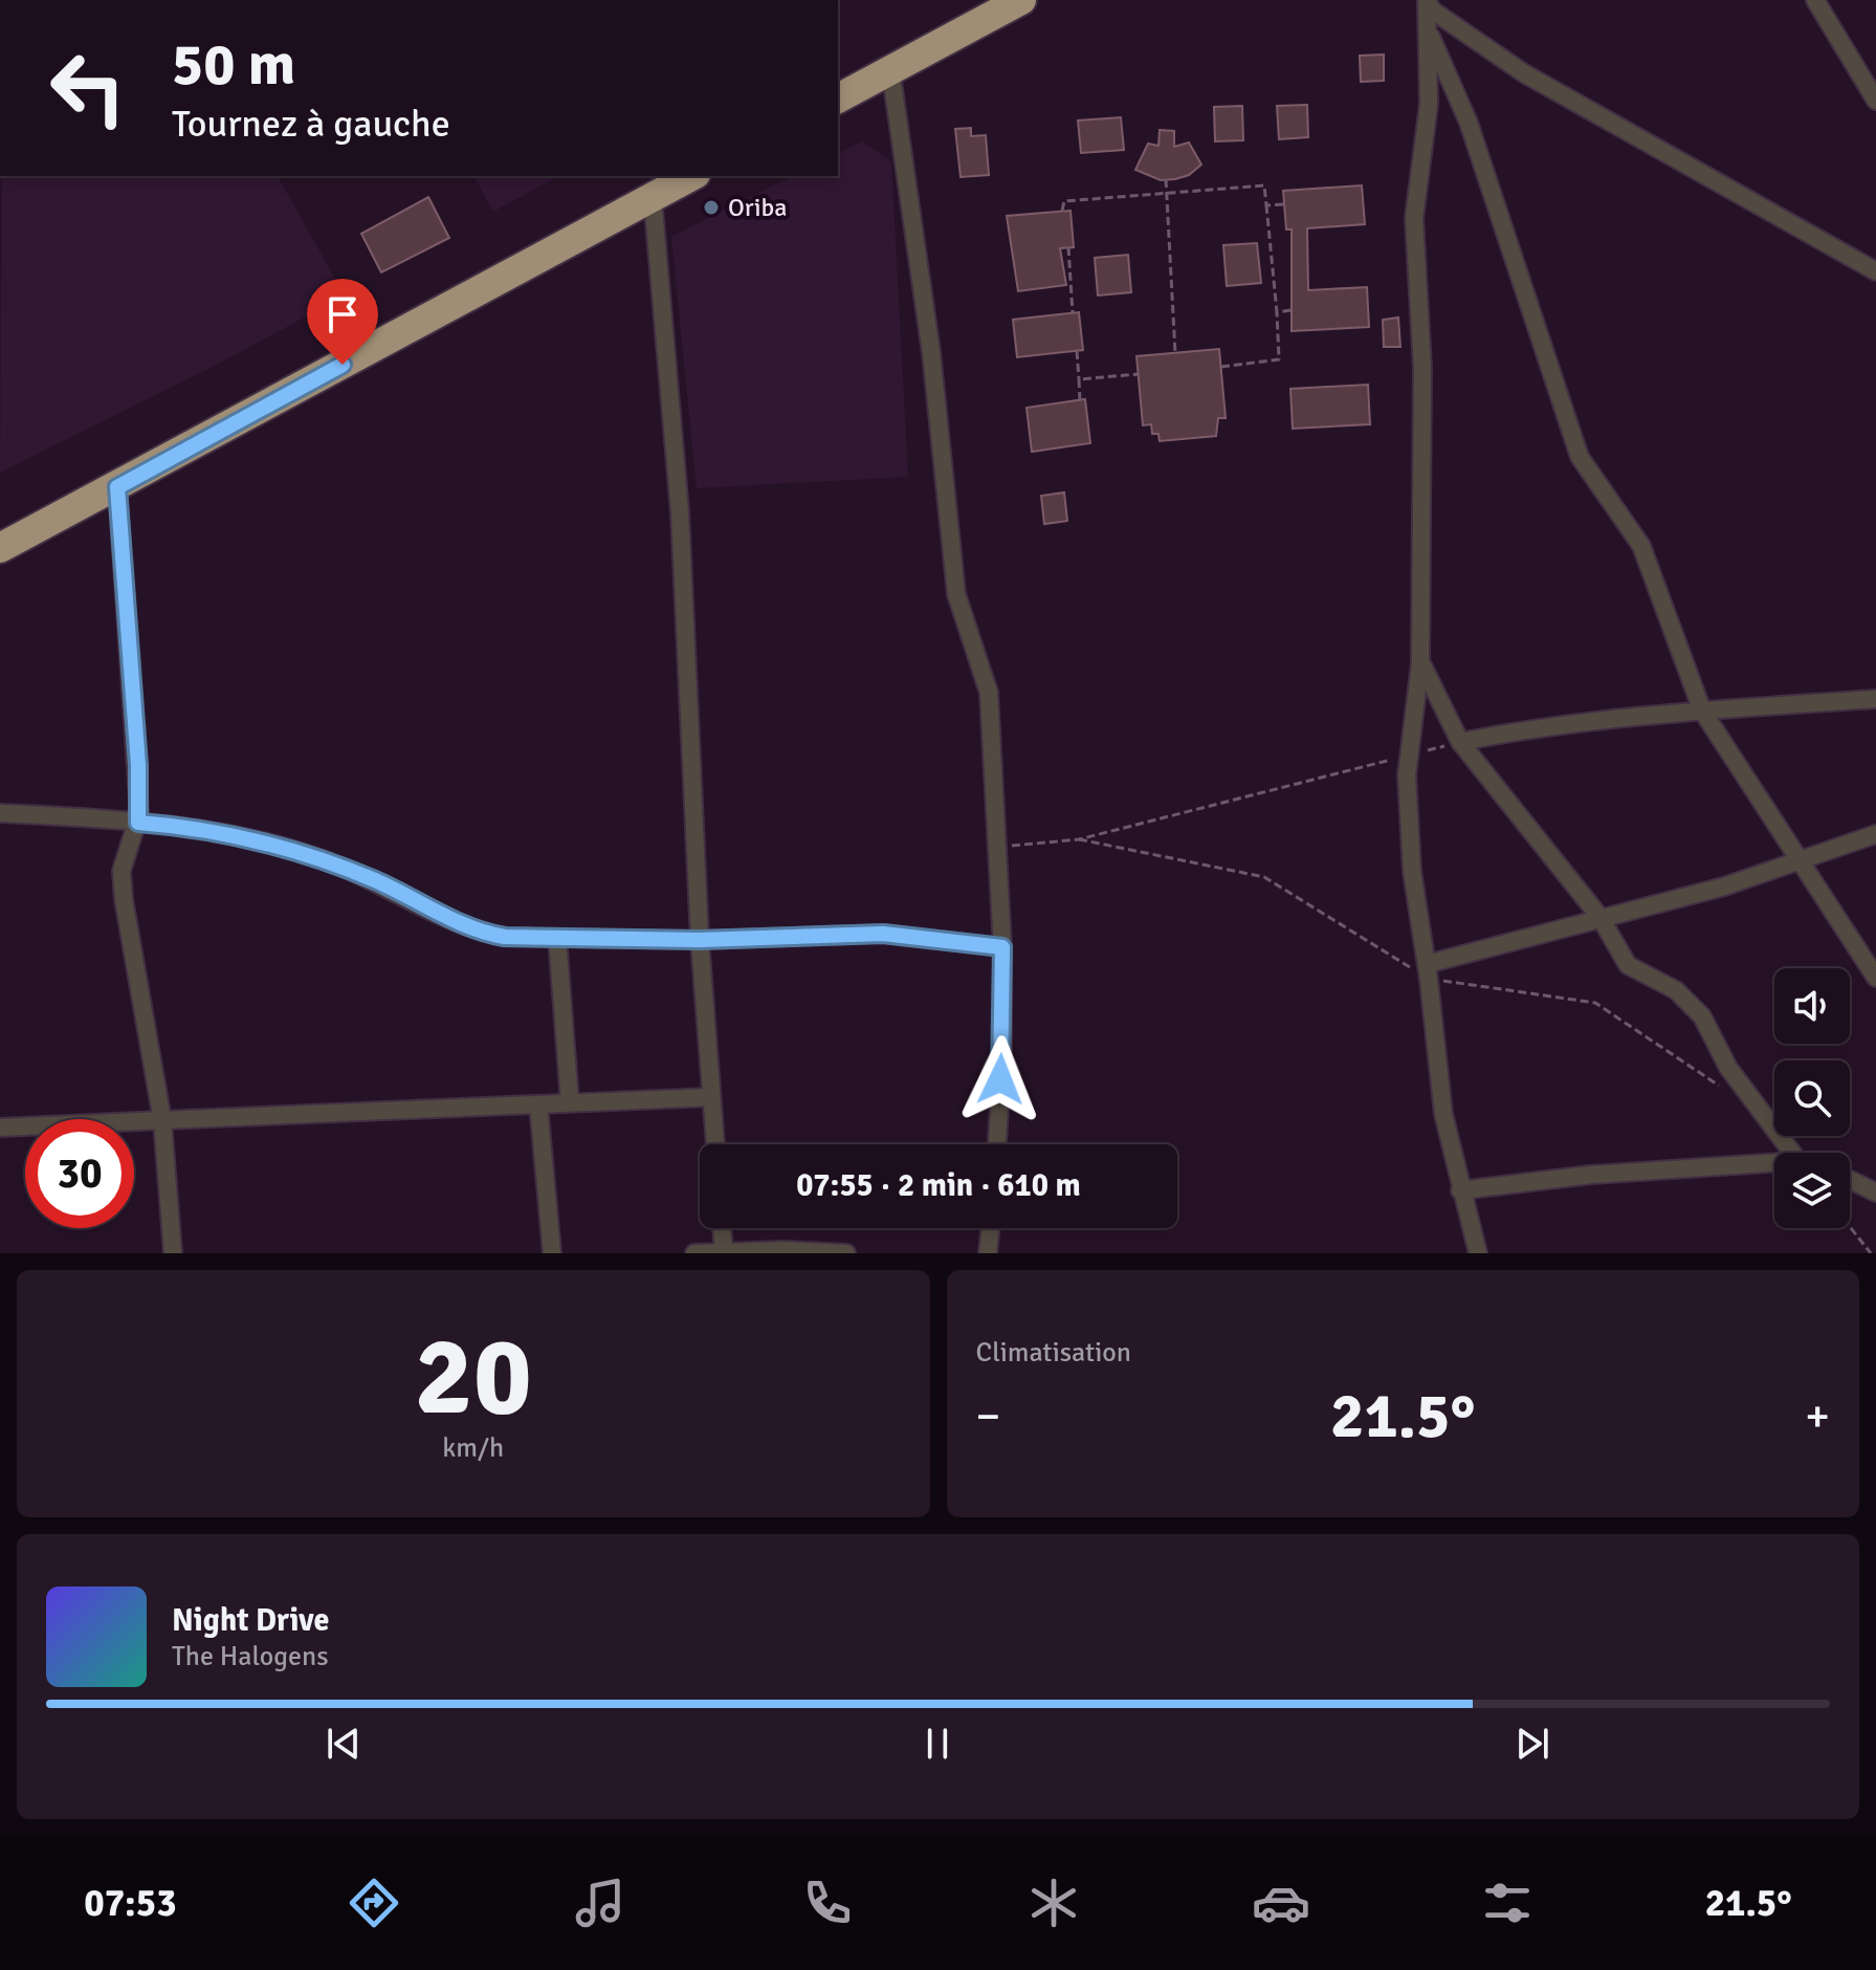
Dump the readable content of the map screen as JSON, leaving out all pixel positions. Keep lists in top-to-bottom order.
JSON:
{
  "places": ["Oriba"],
  "page": {
    "turn": ["50 m", "Tournez à gauche"],
    "limit": "30",
    "trip": "07:55 · 2 min · 610 m",
    "tile": [
      ["20", "km/h"],
      "Climatisation"
    ],
    "heat": ["−", "21.5°", "+"],
    "song": ["Night Drive", "The Halogens"],
    "tabs": ["07:53", "21.5°"]
  }
}
